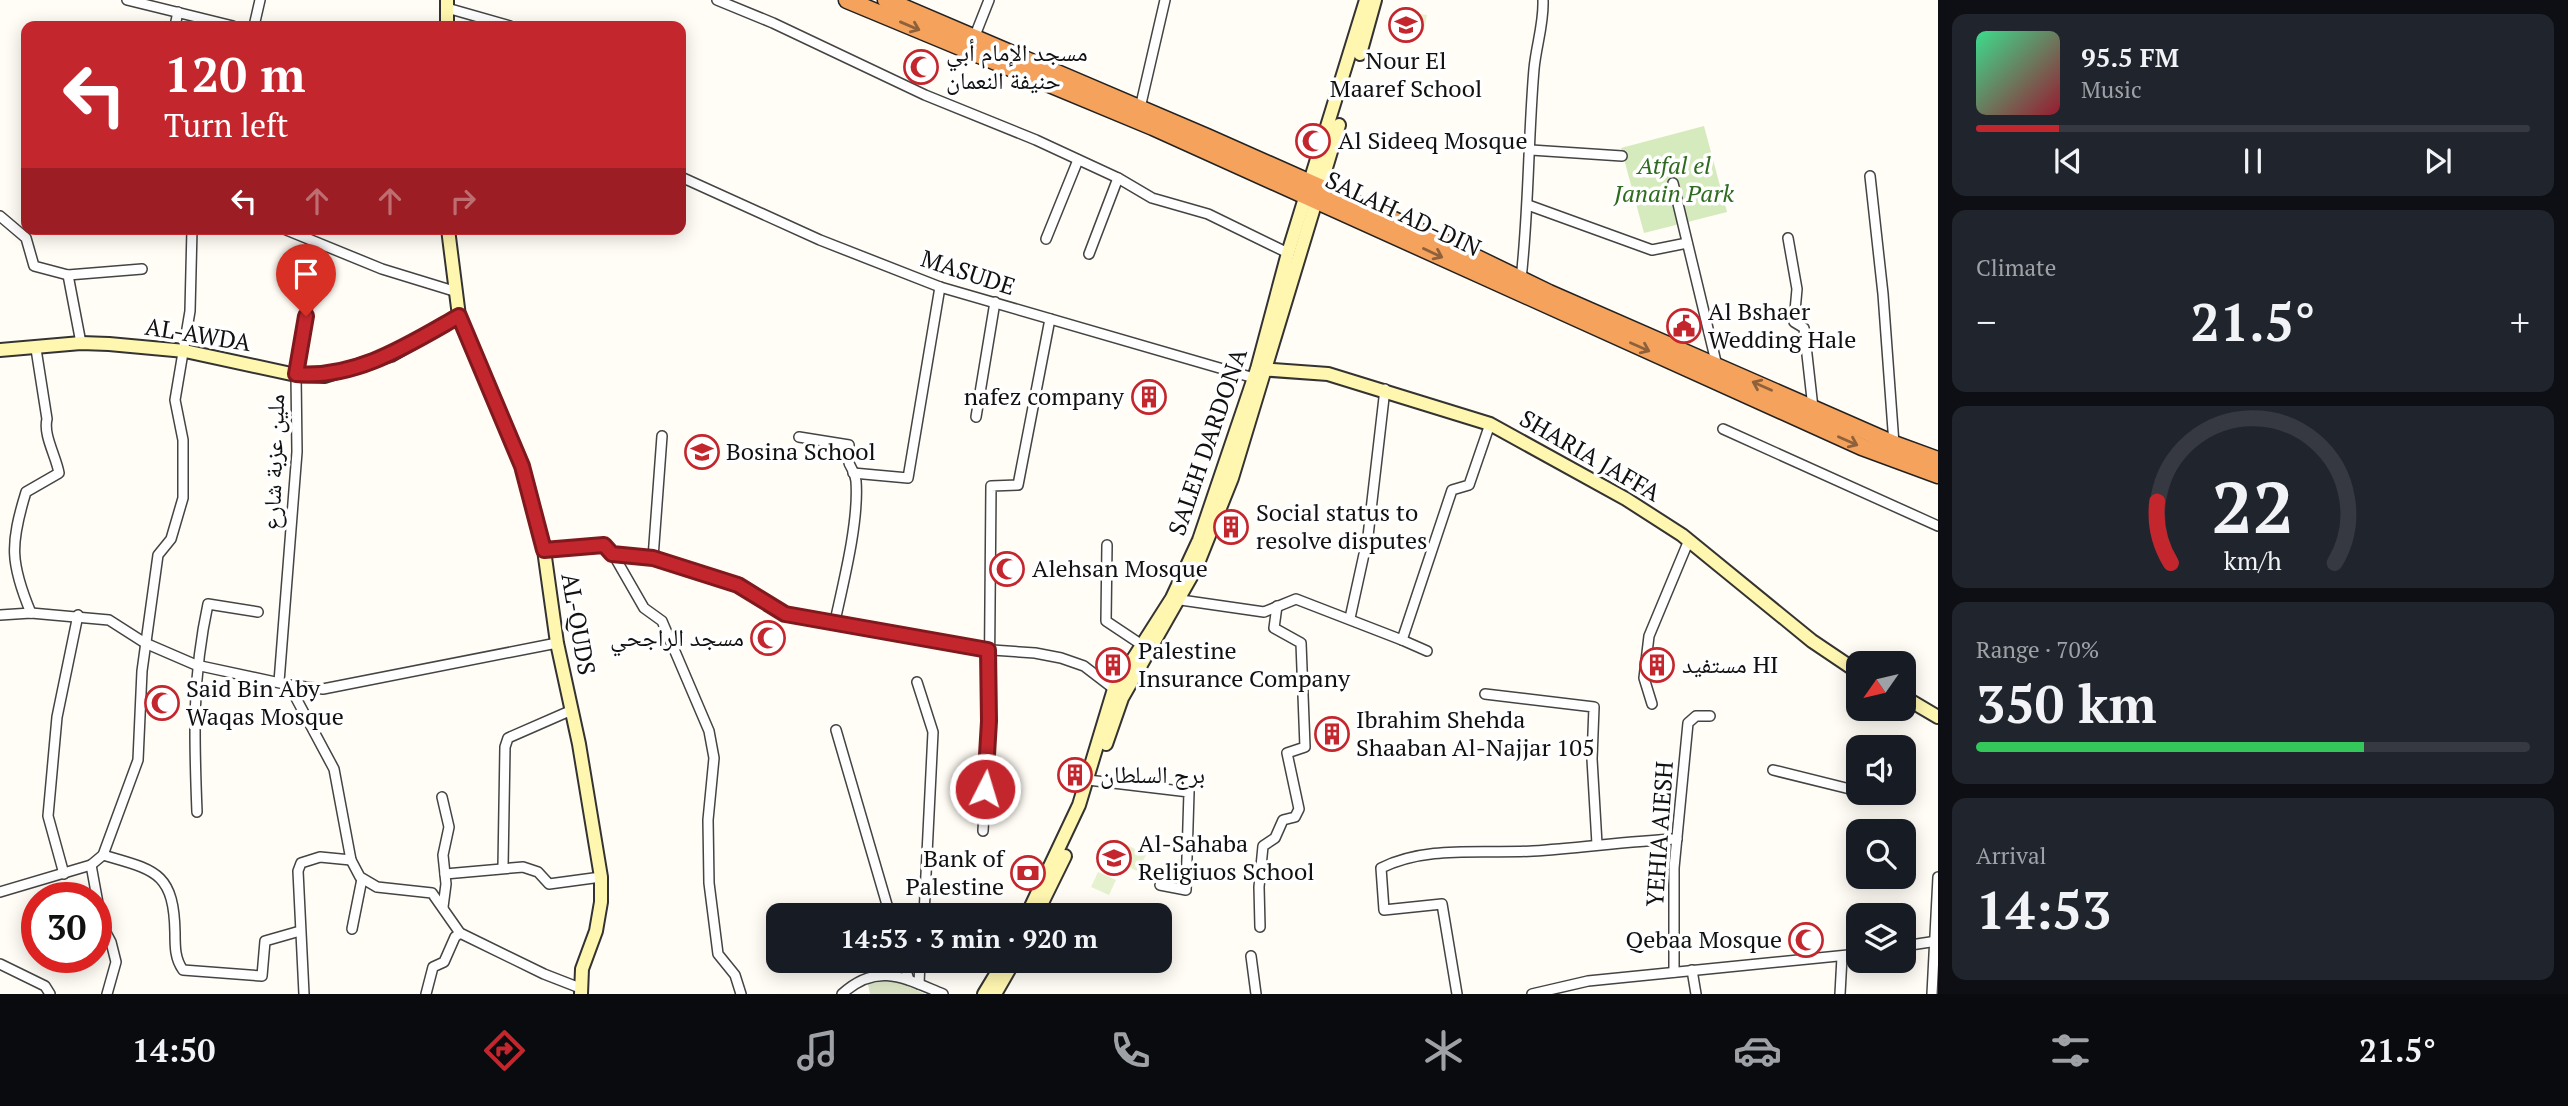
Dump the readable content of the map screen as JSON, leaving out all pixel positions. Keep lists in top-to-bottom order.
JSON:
{
  "streets": {
    "highway": ["SALAH AD-DIN"],
    "street": [
      "MASUDE",
      "AL-AWDA",
      "SALEH DARDONA",
      "SHARIA JAFFA",
      "ملين عزبة شارع",
      "AL-QUDS",
      "YEHIA AIESH"
    ]
  },
  "crossings": [
    ["SALAH AD-DIN", "SALEH DARDONA"],
    ["MASUDE", "SALEH DARDONA"],
    ["MASUDE", "SHARIA JAFFA"],
    ["AL-AWDA", "ملين عزبة شارع"],
    ["AL-AWDA", "AL-QUDS"],
    ["SALEH DARDONA", "SHARIA JAFFA"]
  ],
  "parks": ["Atfal el Janain Park"],
  "places": {
    "school or university": ["Nour El Maaref School", "Bosina School", "Al-Sahaba Religiuos School"],
    "mosque": [
      "مسجد الإمام أبي حنيفة النعمان",
      "Al Sideeq Mosque",
      "Alehsan Mosque",
      "مسجد الراجحي",
      "Said Bin Aby Waqas Mosque",
      "Qebaa Mosque"
    ],
    "public building": ["Al Bshaer Wedding Hale"],
    "building": [
      "nafez company",
      "Social status to resolve disputes",
      "Palestine Insurance Company",
      "مستفيد HI",
      "Ibrahim Shehda Shaaban Al-Najjar 105",
      "برج السلطان"
    ],
    "bank": ["Bank of Palestine"]
  },
  "north": "bottom left",
  "page": {
    "turn": ["120 m", "Turn left"],
    "song": ["95.5 FM", "Music"],
    "tile": [
      "Climate",
      ["Range · 70%", "350 km"],
      ["Arrival", "14:53"]
    ],
    "heat": ["−", "21.5°", "+"],
    "limit": "30",
    "trip": "14:53 · 3 min · 920 m",
    "tabs": ["14:50", "21.5°"],
    "gauge": ["22", "km/h"]
  }
}
